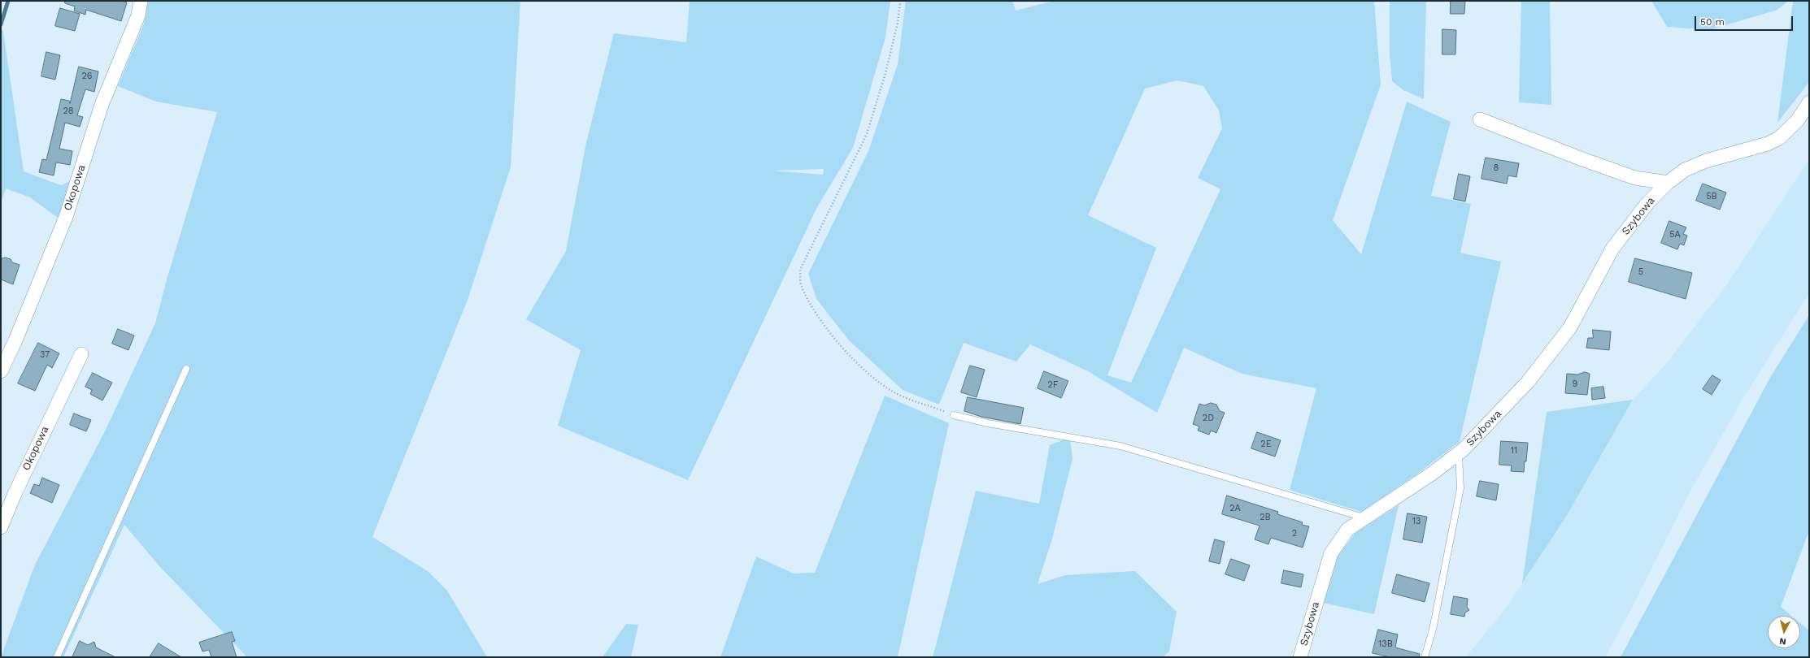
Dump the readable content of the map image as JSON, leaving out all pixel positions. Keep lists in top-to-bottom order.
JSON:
{
  "streets": {
    "street": ["Okopowa", "Szybowa"]
  },
  "house_numbers": [
    "26",
    "28",
    "8",
    "5B",
    "5A",
    "5",
    "37",
    "9",
    "2F",
    "2D",
    "2E",
    "11",
    "2A",
    "2B",
    "13",
    "2",
    "13B"
  ],
  "scale_bar": "50 m",
  "north": "bottom"
}
